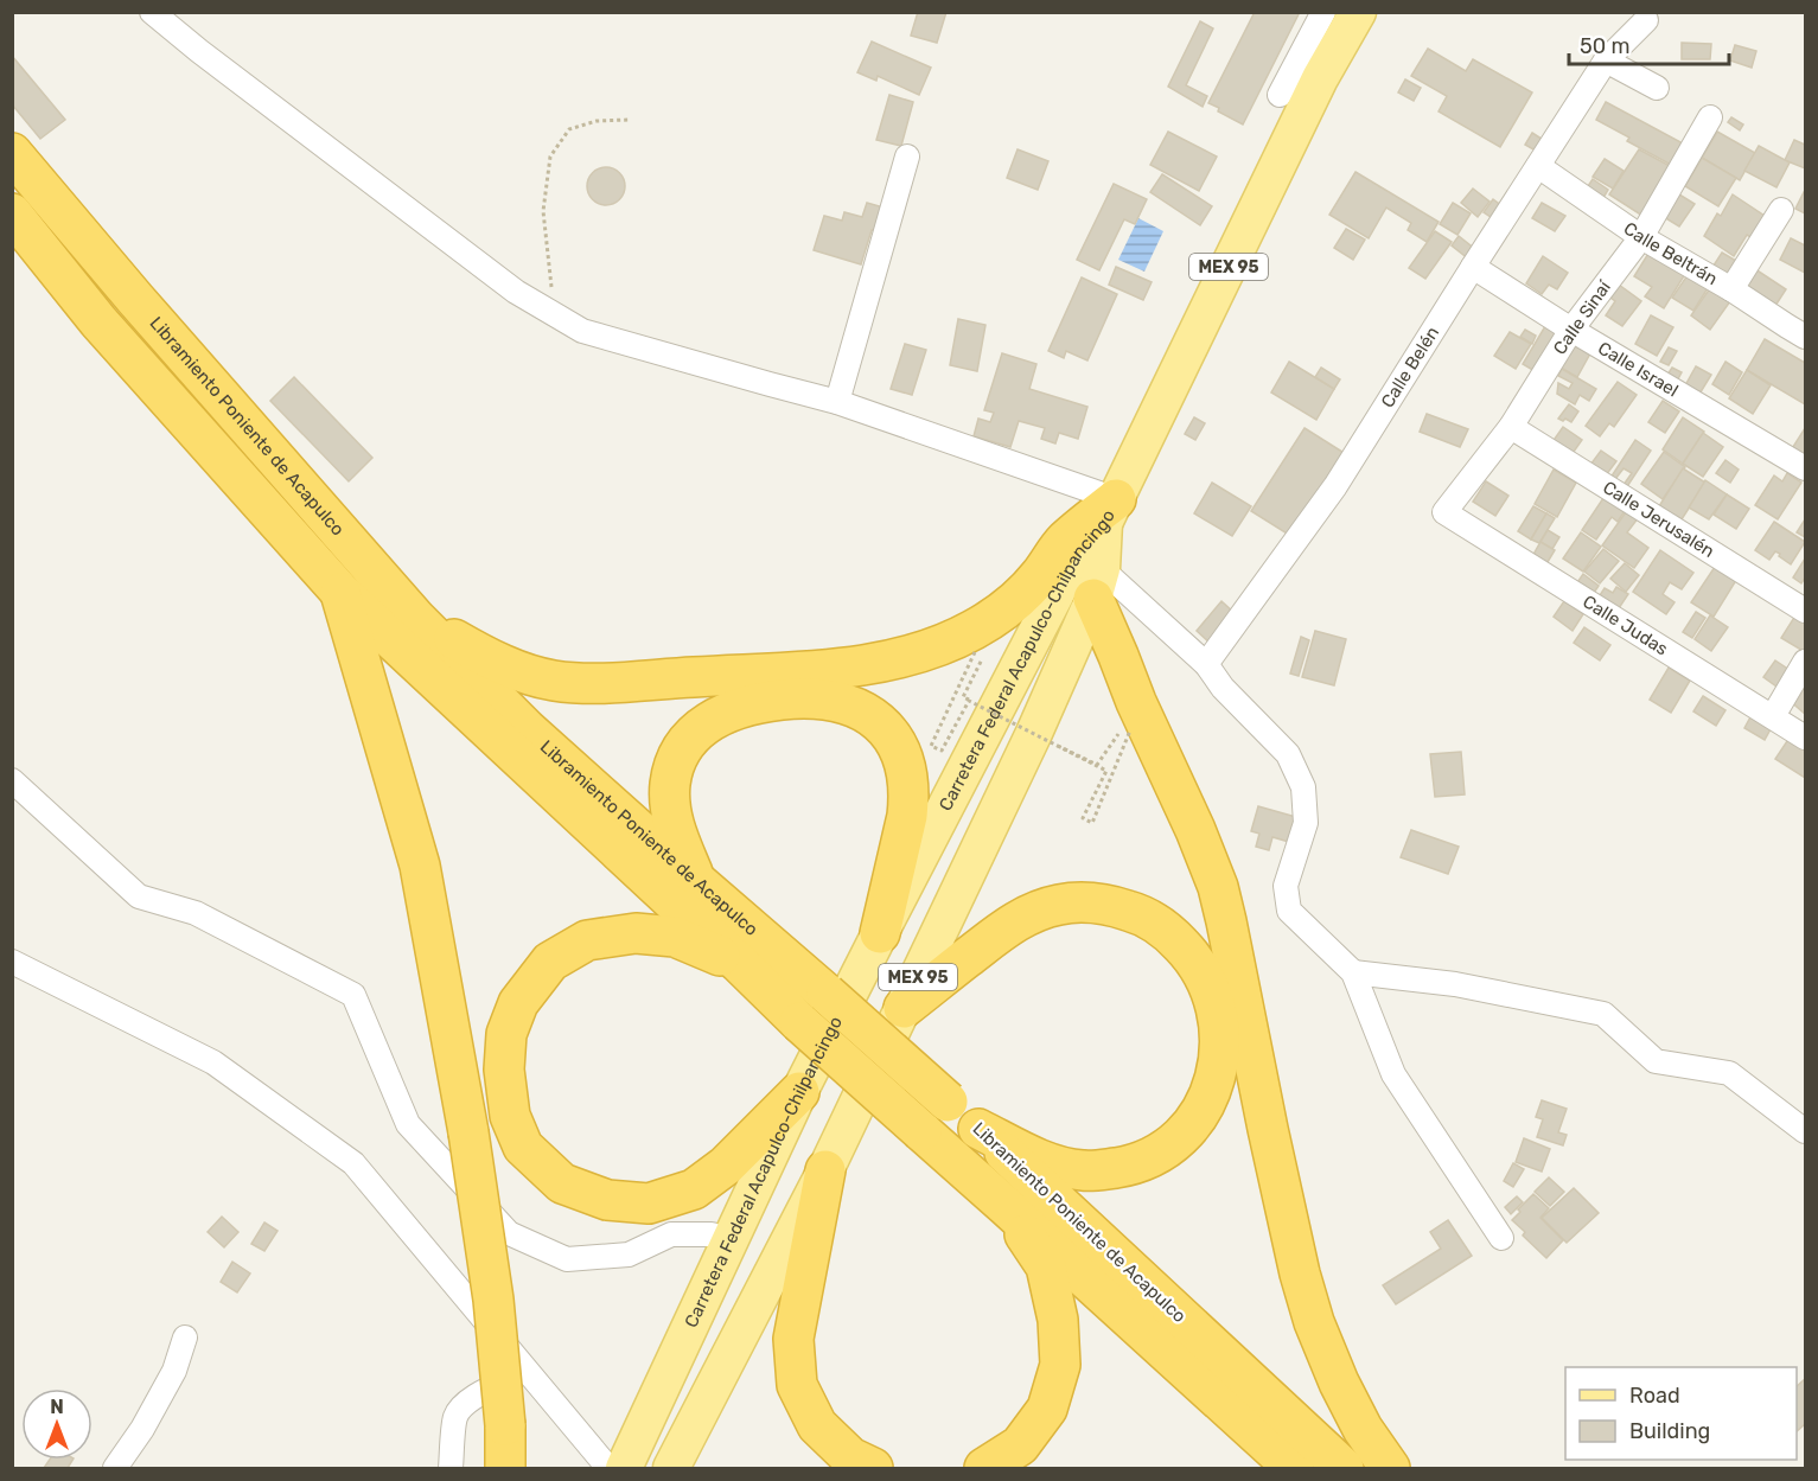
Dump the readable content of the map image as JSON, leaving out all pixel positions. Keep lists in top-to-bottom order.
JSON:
{
  "streets": {
    "highway": ["Libramiento Poniente de Acapulco"],
    "main road": ["MEX 95", "Carretera Federal Acapulco-Chilpancingo"],
    "street": [
      "Calle Beltrán",
      "Calle Sinaí",
      "Calle Belén",
      "Calle Israel",
      "Calle Jerusalén",
      "Calle Judas"
    ]
  },
  "crossings": [
    ["Calle Beltrán", "Calle Sinaí"],
    ["Calle Beltrán", "Calle Belén"],
    ["MEX 95", "Carretera Federal Acapulco-Chilpancingo"],
    ["Calle Sinaí", "Calle Israel"],
    ["Calle Sinaí", "Calle Jerusalén"],
    ["Calle Sinaí", "Calle Judas"],
    ["Calle Belén", "Calle Israel"]
  ],
  "legend": ["Road", "Building"],
  "scale_bar": "50 m",
  "north": "top"
}
